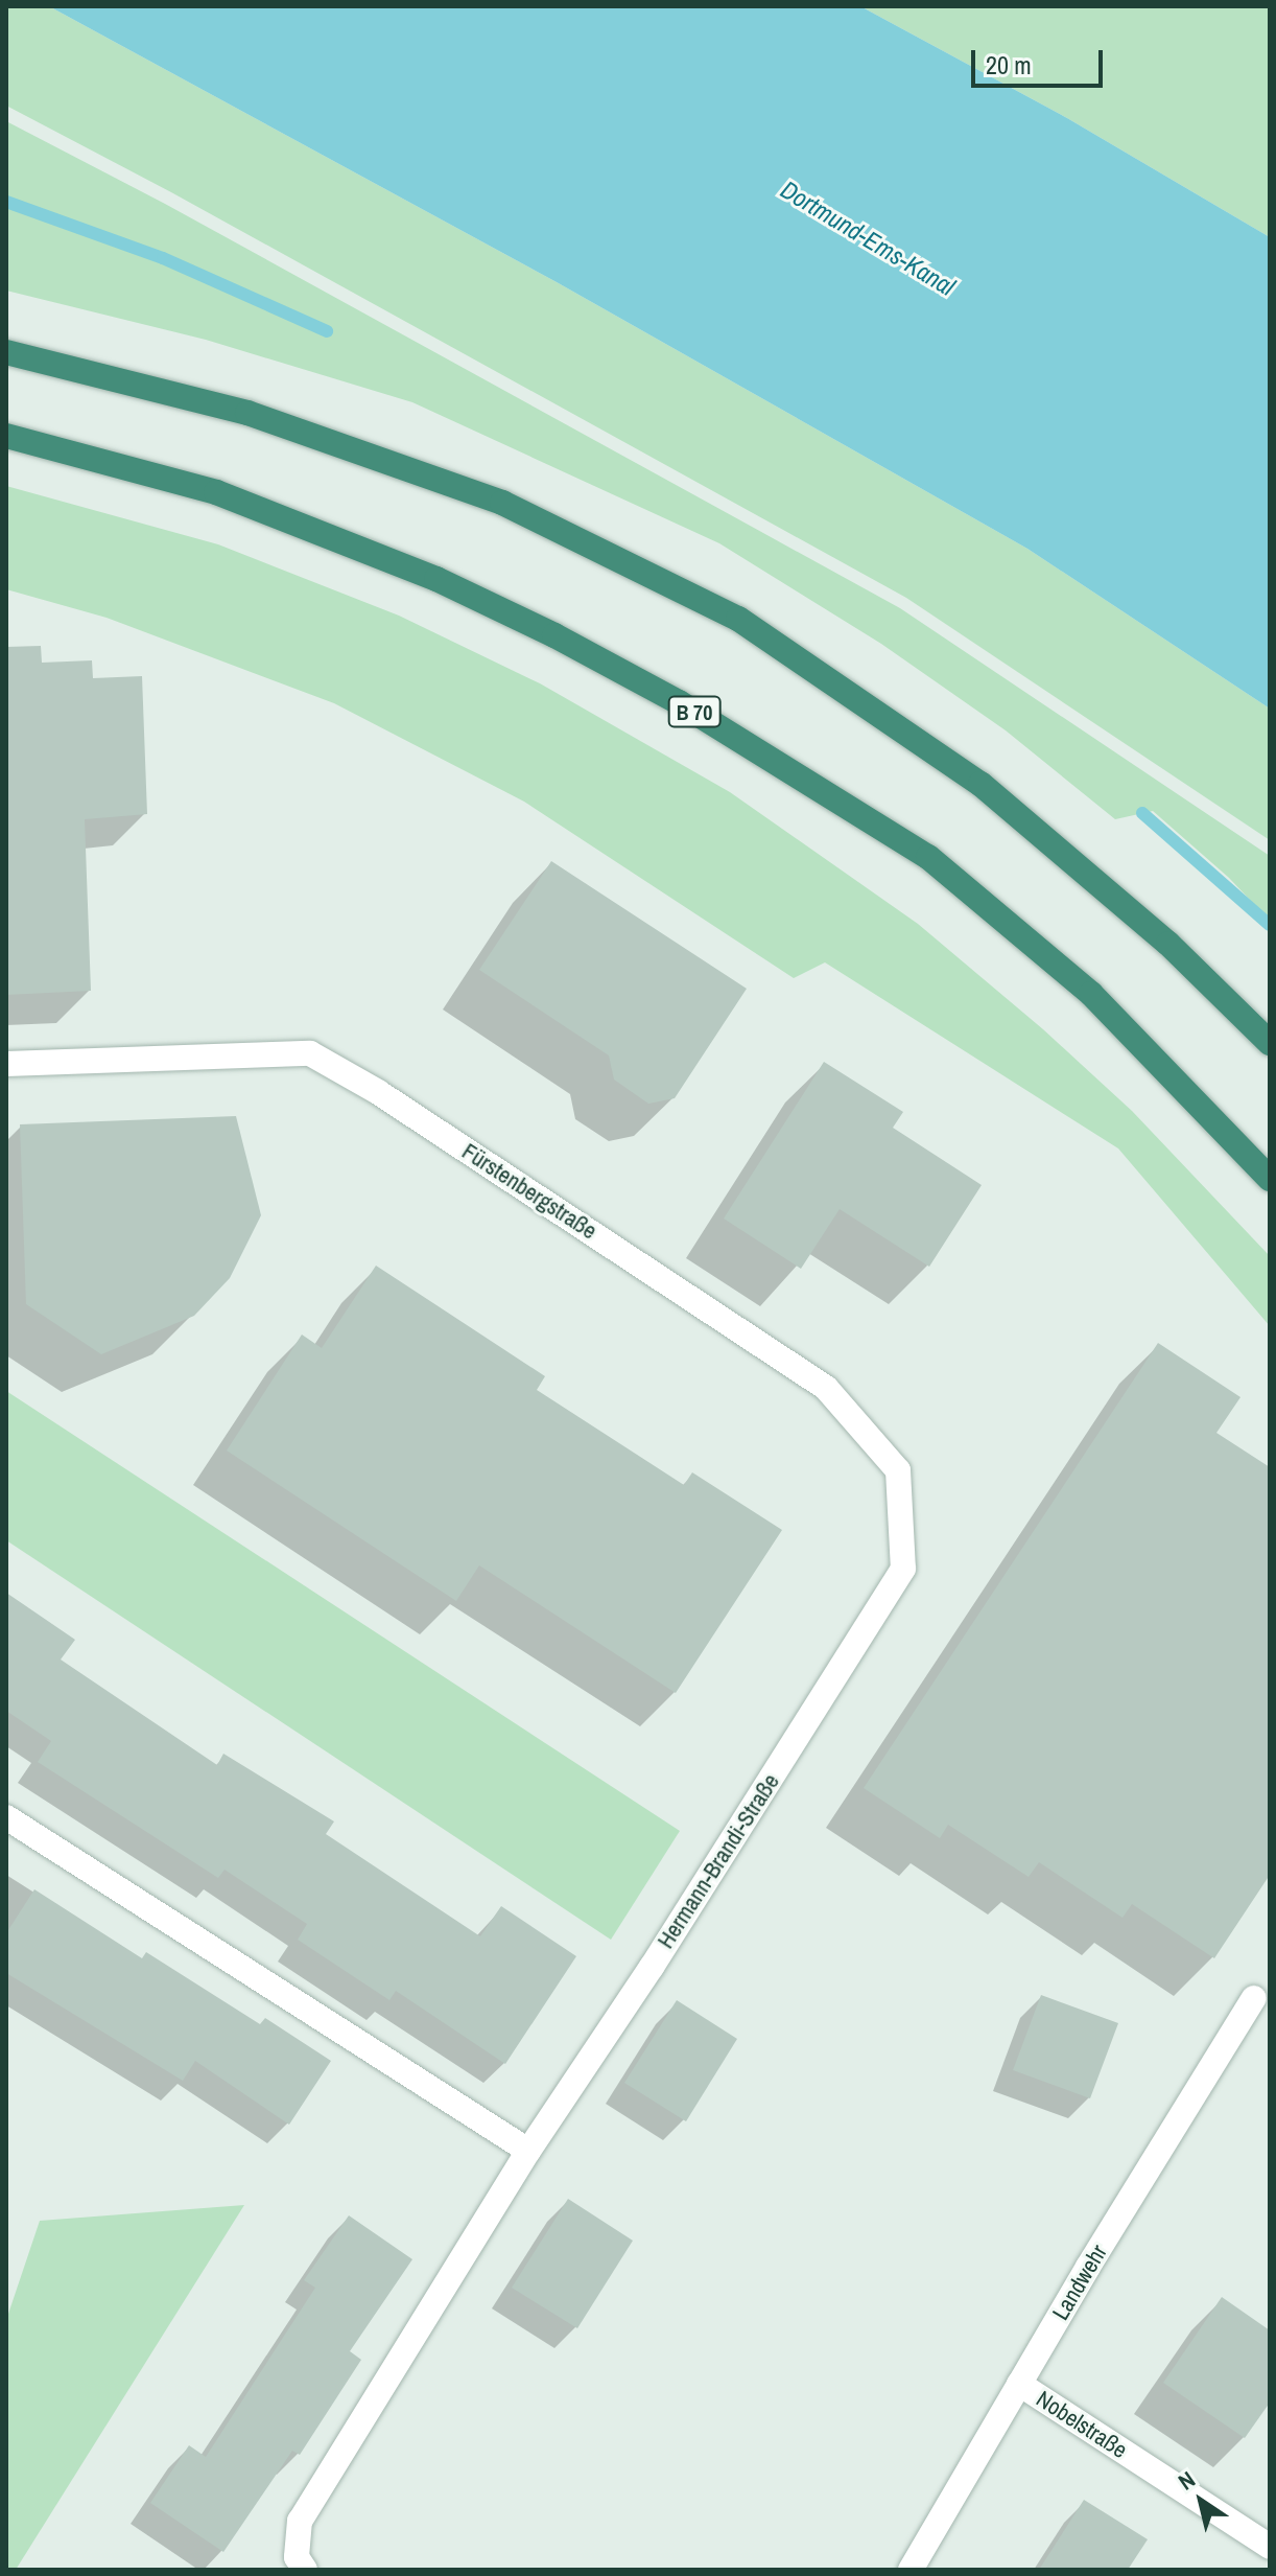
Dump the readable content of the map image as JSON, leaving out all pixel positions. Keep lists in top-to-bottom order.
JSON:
{
  "streets": {
    "highway": ["B 70"],
    "street": [
      "Fürstenbergstraße",
      "Hermann-Brandi-Straße",
      "Landwehr",
      "Nobelstraße"
    ]
  },
  "crossings": [
    ["Fürstenbergstraße", "Hermann-Brandi-Straße"],
    ["Landwehr", "Nobelstraße"]
  ],
  "water": ["Dortmund-Ems-Kanal"],
  "scale_bar": "20 m",
  "north": "top left"
}
